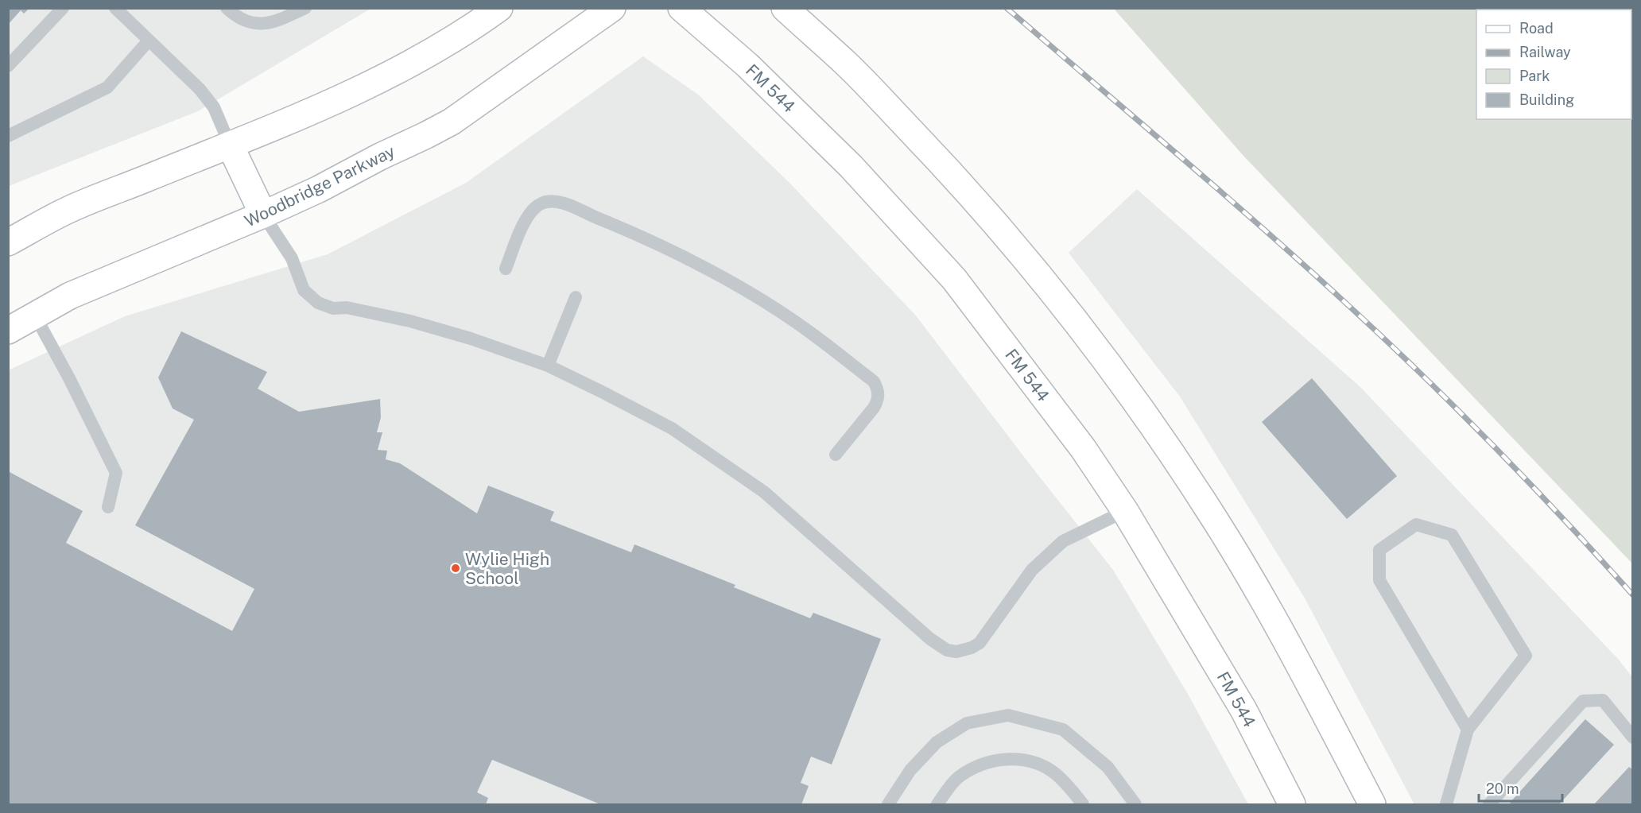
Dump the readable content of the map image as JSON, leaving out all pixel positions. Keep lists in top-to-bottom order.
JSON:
{
  "streets": {
    "main road": ["FM 544", "Woodbridge Parkway"]
  },
  "places": ["Wylie High School"],
  "legend": [
    "Road",
    "Railway",
    "Park",
    "Building"
  ],
  "scale_bar": "20 m"
}
